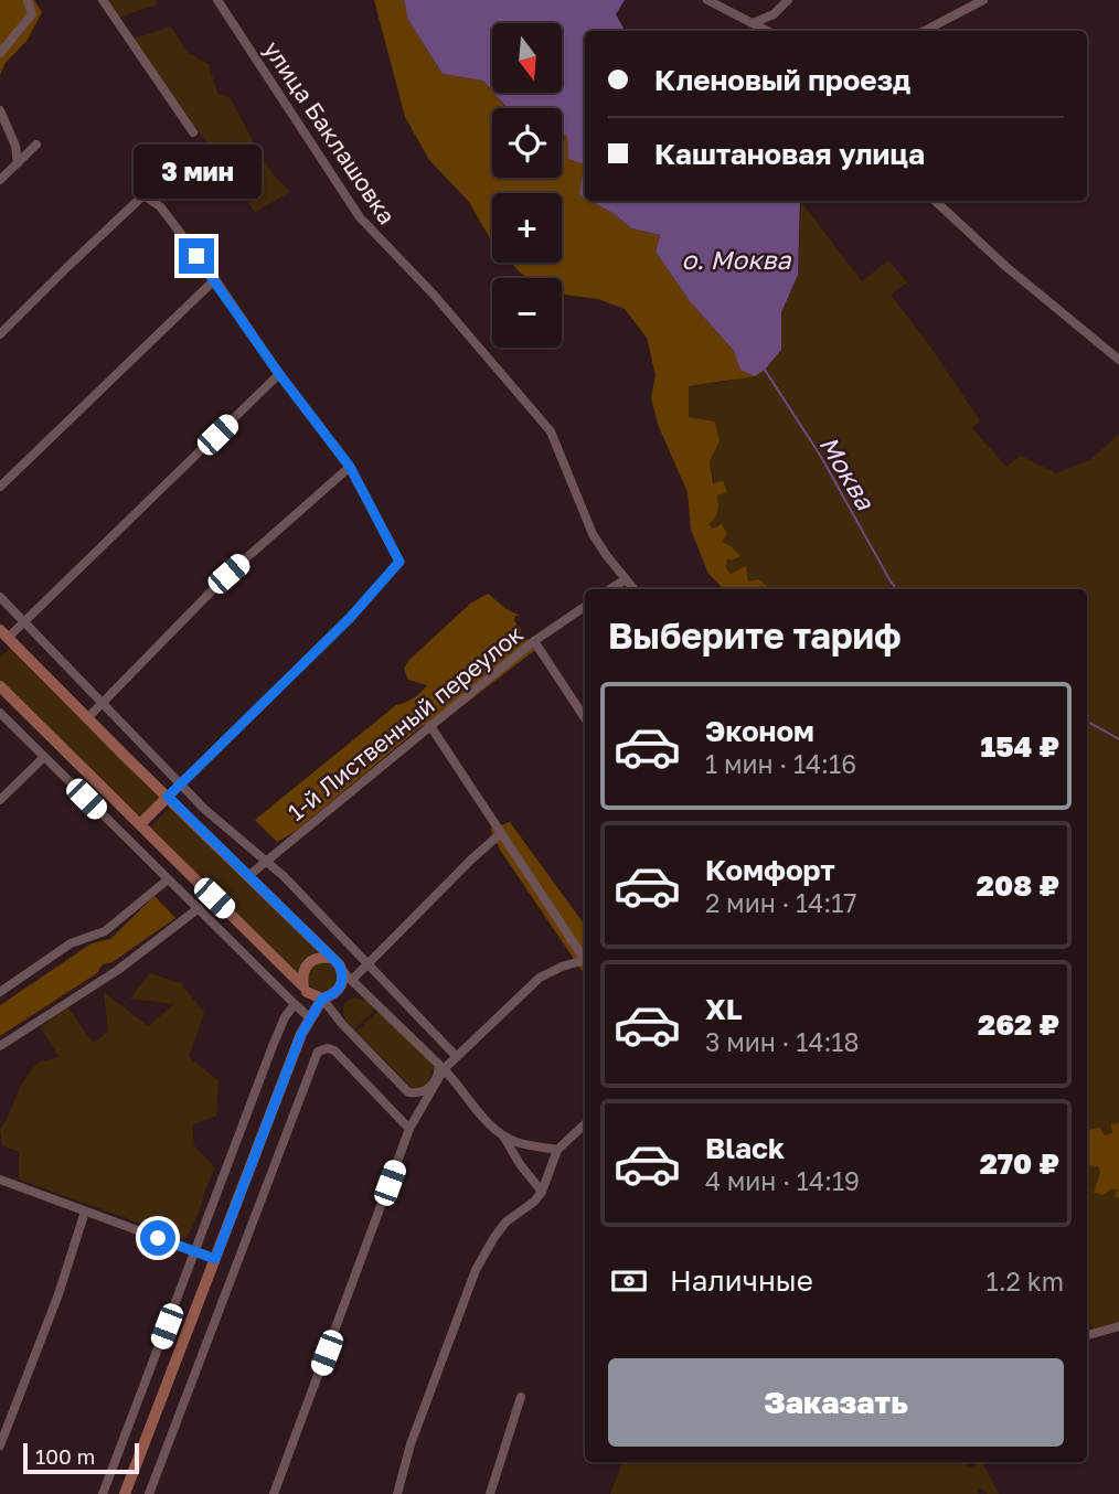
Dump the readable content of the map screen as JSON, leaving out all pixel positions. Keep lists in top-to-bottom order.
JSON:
{
  "streets": {
    "street": ["улица Баклашовка", "1-й Лиственный переулок"]
  },
  "water": ["о. Моква", "Моква"],
  "scale_bar": "100 m",
  "north": "bottom",
  "page": {
    "map_buttons": ["+", "−"],
    "banner": ["Кленовый проезд", "Каштановая улица"],
    "bubble": "3 мин",
    "heading": "Выберите тариф",
    "list": [
      {
        "name": "Эконом",
        "note": "1 мин · 14:16",
        "value": "154 ₽"
      },
      {
        "name": "Комфорт",
        "note": "2 мин · 14:17",
        "value": "208 ₽"
      },
      {
        "name": "XL",
        "note": "3 мин · 14:18",
        "value": "262 ₽"
      },
      {
        "name": "Black",
        "note": "4 мин · 14:19",
        "value": "270 ₽"
      }
    ],
    "pay": ["Наличные", "1.2 km"],
    "buttons": "Заказать",
    "scale": "100 m"
  }
}
